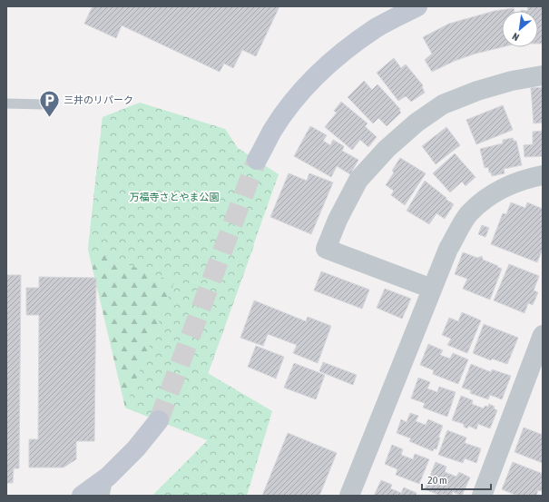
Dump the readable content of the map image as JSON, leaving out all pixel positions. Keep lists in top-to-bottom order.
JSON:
{
  "parks": ["万福寺さとやま公園"],
  "places": {
    "parking": ["三井のリパーク"]
  },
  "scale_bar": "20 m",
  "north": "bottom left"
}
